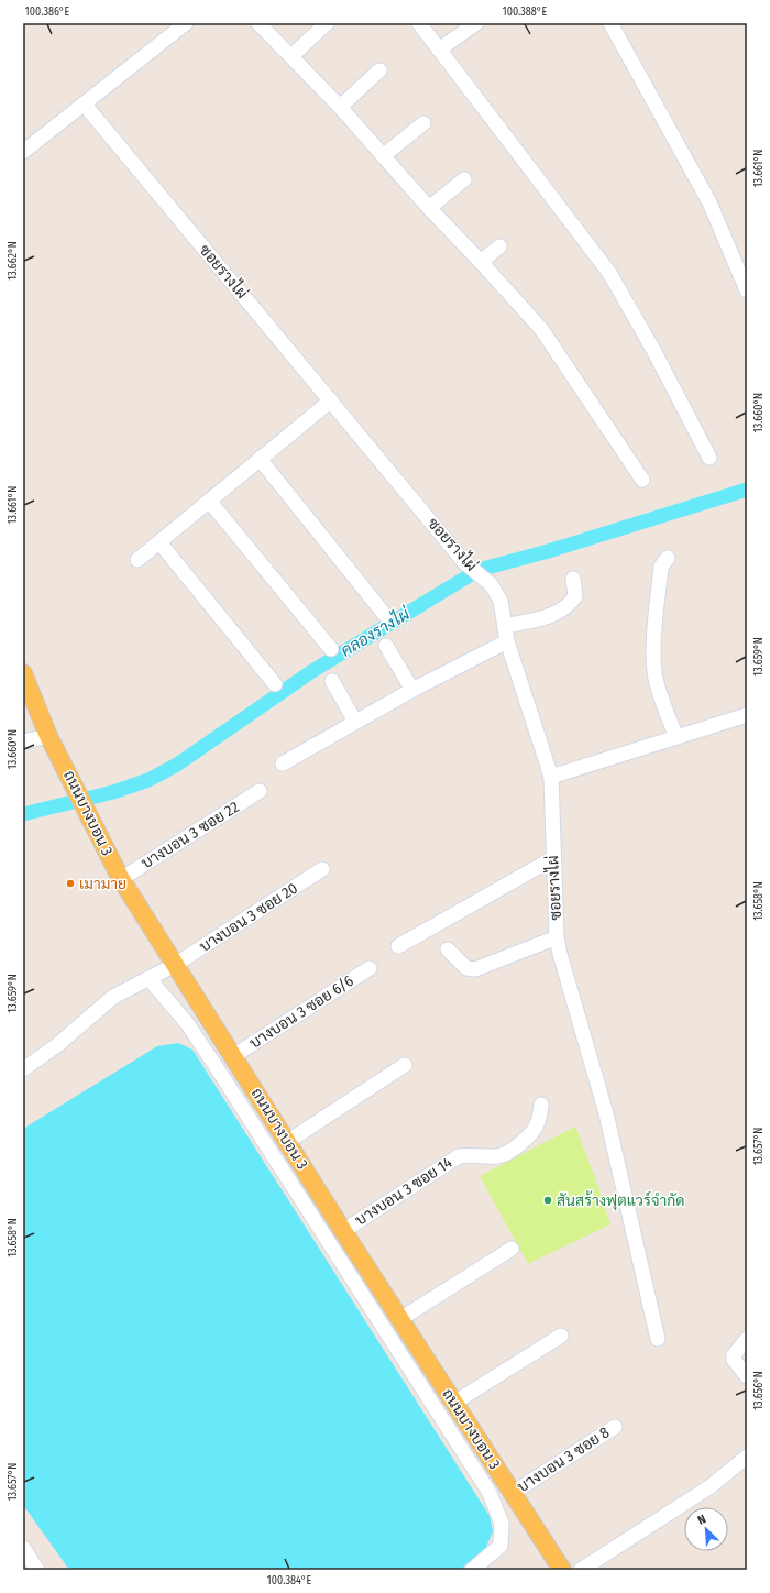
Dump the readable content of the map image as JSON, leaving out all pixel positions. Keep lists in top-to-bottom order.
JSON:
{
  "streets": {
    "main road": ["ถนนบางบอน 3"],
    "street": [
      "ซอยรางไผ่",
      "บางบอน 3 ซอย 22",
      "บางบอน 3 ซอย 20",
      "บางบอน 3 ซอย 6/6",
      "บางบอน 3 ซอย 14",
      "บางบอน 3 ซอย 8"
    ]
  },
  "crossings": [
    ["ถนนบางบอน 3", "บางบอน 3 ซอย 22"],
    ["ถนนบางบอน 3", "บางบอน 3 ซอย 20"],
    ["ถนนบางบอน 3", "บางบอน 3 ซอย 6/6"],
    ["ถนนบางบอน 3", "บางบอน 3 ซอย 14"],
    ["ถนนบางบอน 3", "บางบอน 3 ซอย 8"]
  ],
  "water": ["คลองรางไผ่"],
  "places": ["เมามาย", "สันสร้างฟุตแวร์จำกัด"],
  "north": "top left",
  "coordinates": [
    "100.386°E",
    "100.388°E",
    "13.661°N",
    "13.662°N",
    "13.660°N",
    "13.659°N",
    "13.658°N",
    "13.657°N",
    "13.656°N",
    "100.384°E"
  ]
}
